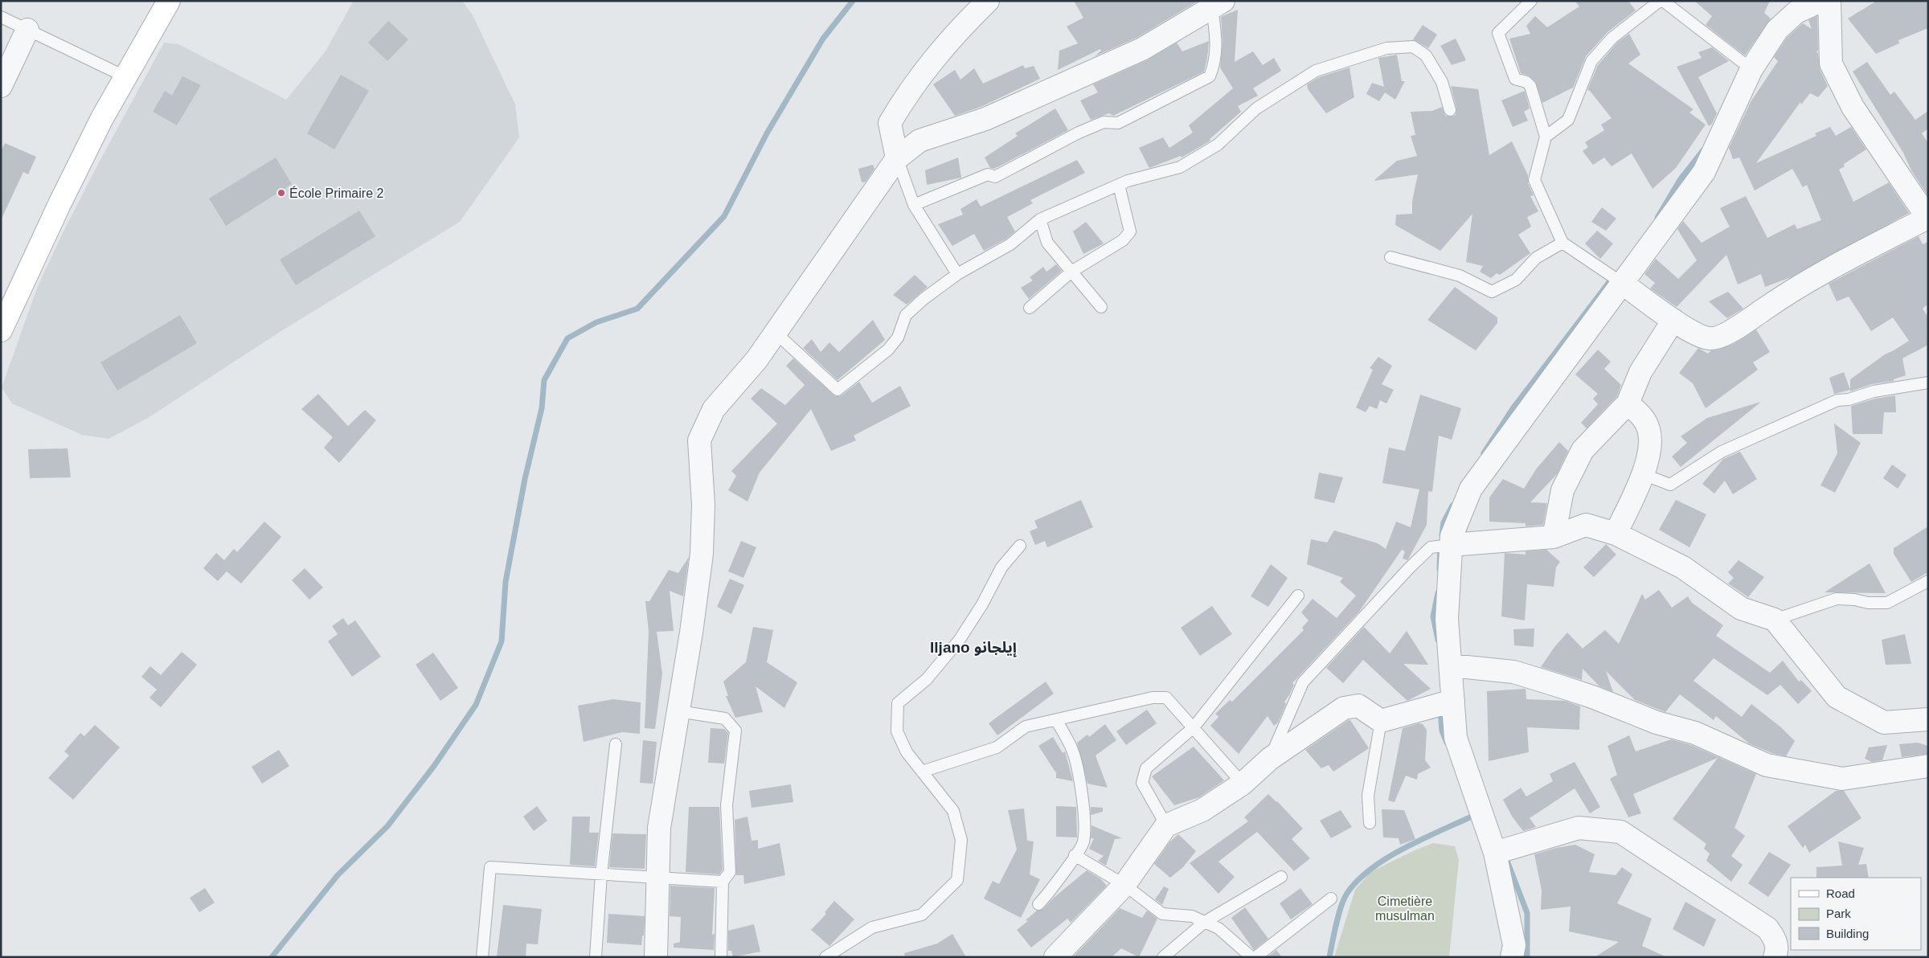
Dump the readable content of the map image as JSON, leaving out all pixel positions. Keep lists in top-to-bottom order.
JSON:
{
  "districts": ["Iljano إيلجانو"],
  "parks": ["Cimetière musulman"],
  "places": ["École Primaire 2"],
  "legend": ["Road", "Park", "Building"]
}
